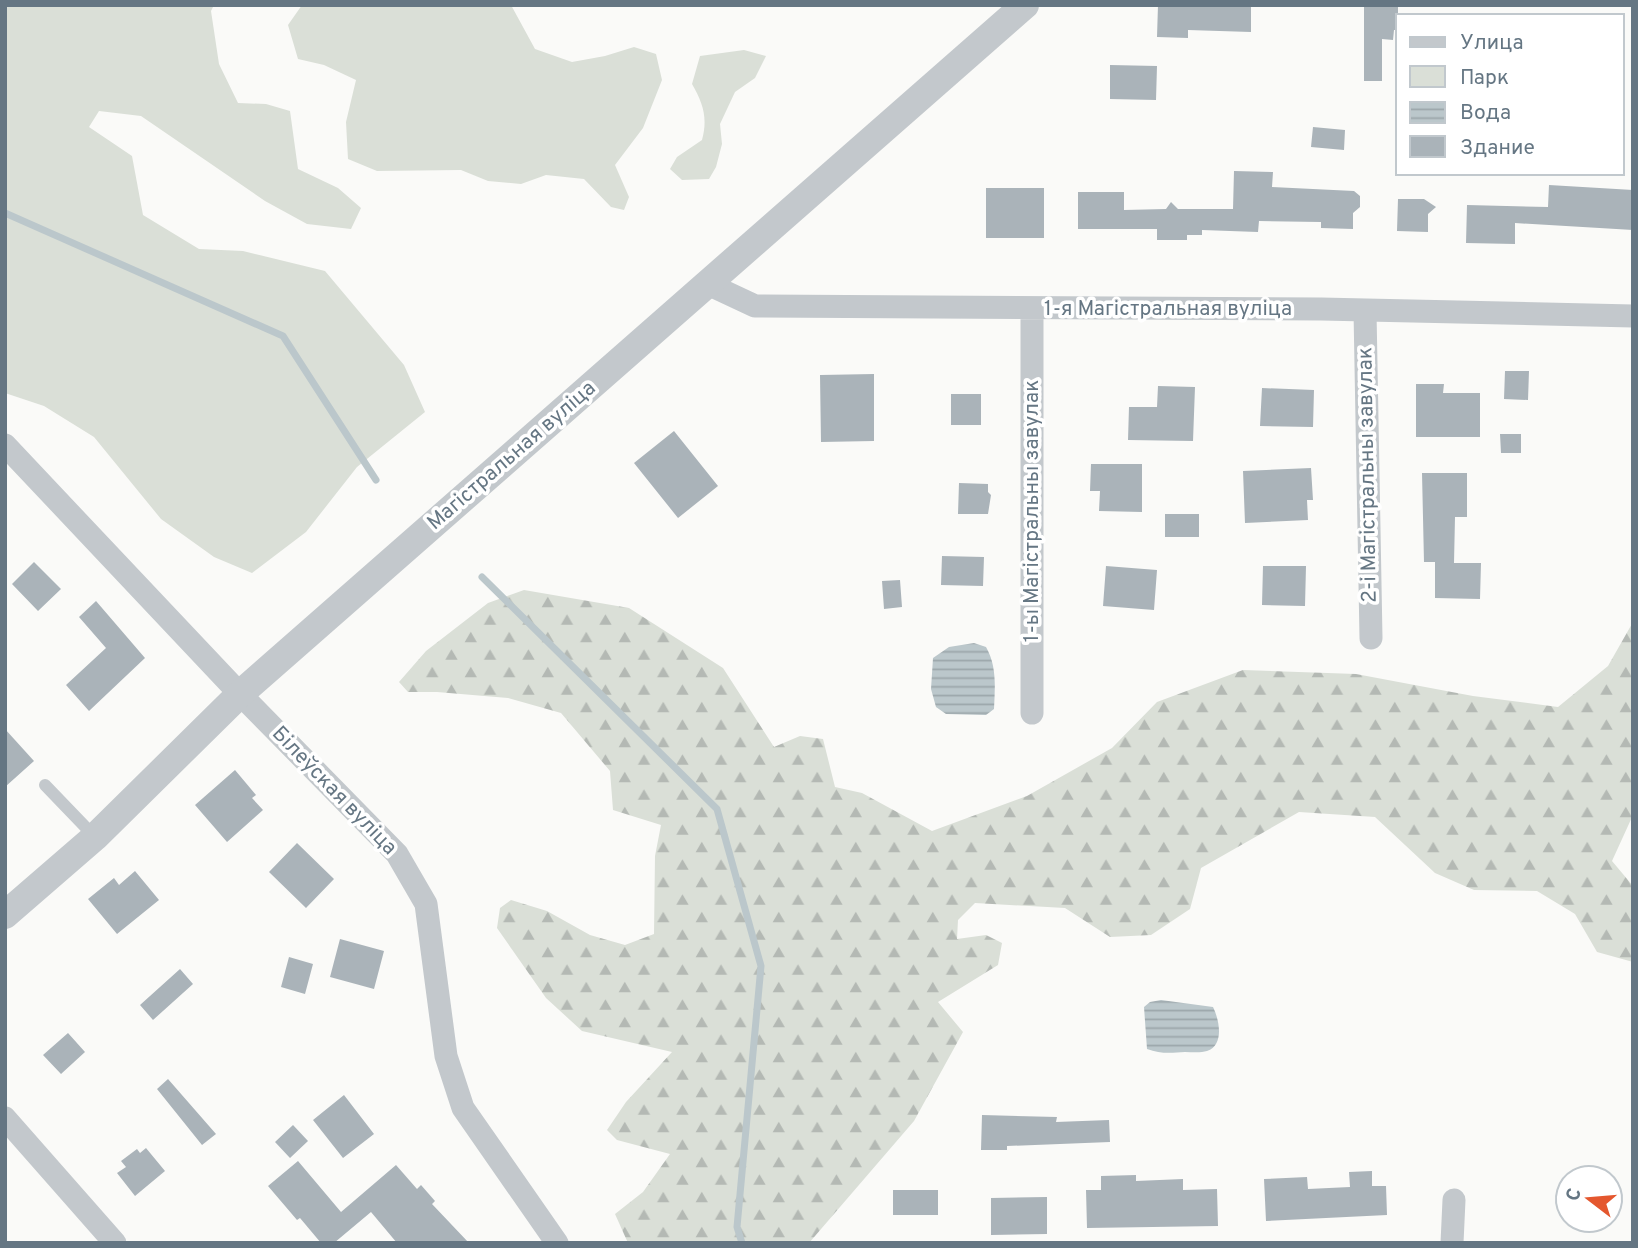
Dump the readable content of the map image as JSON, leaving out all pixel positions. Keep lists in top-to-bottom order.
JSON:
{
  "streets": {
    "street": [
      "1-я Магістральная вуліца",
      "Магістральная вуліца",
      "2-і Магістральны завулак",
      "1-ы Магістральны завулак",
      "Білеўская вуліца"
    ]
  },
  "crossings": [
    ["1-я Магістральная вуліца", "Магістральная вуліца"],
    ["1-я Магістральная вуліца", "2-і Магістральны завулак"],
    ["1-я Магістральная вуліца", "1-ы Магістральны завулак"],
    ["Магістральная вуліца", "Білеўская вуліца"]
  ],
  "legend": [
    "Улица",
    "Парк",
    "Вода",
    "Здание"
  ],
  "north": "left"
}
